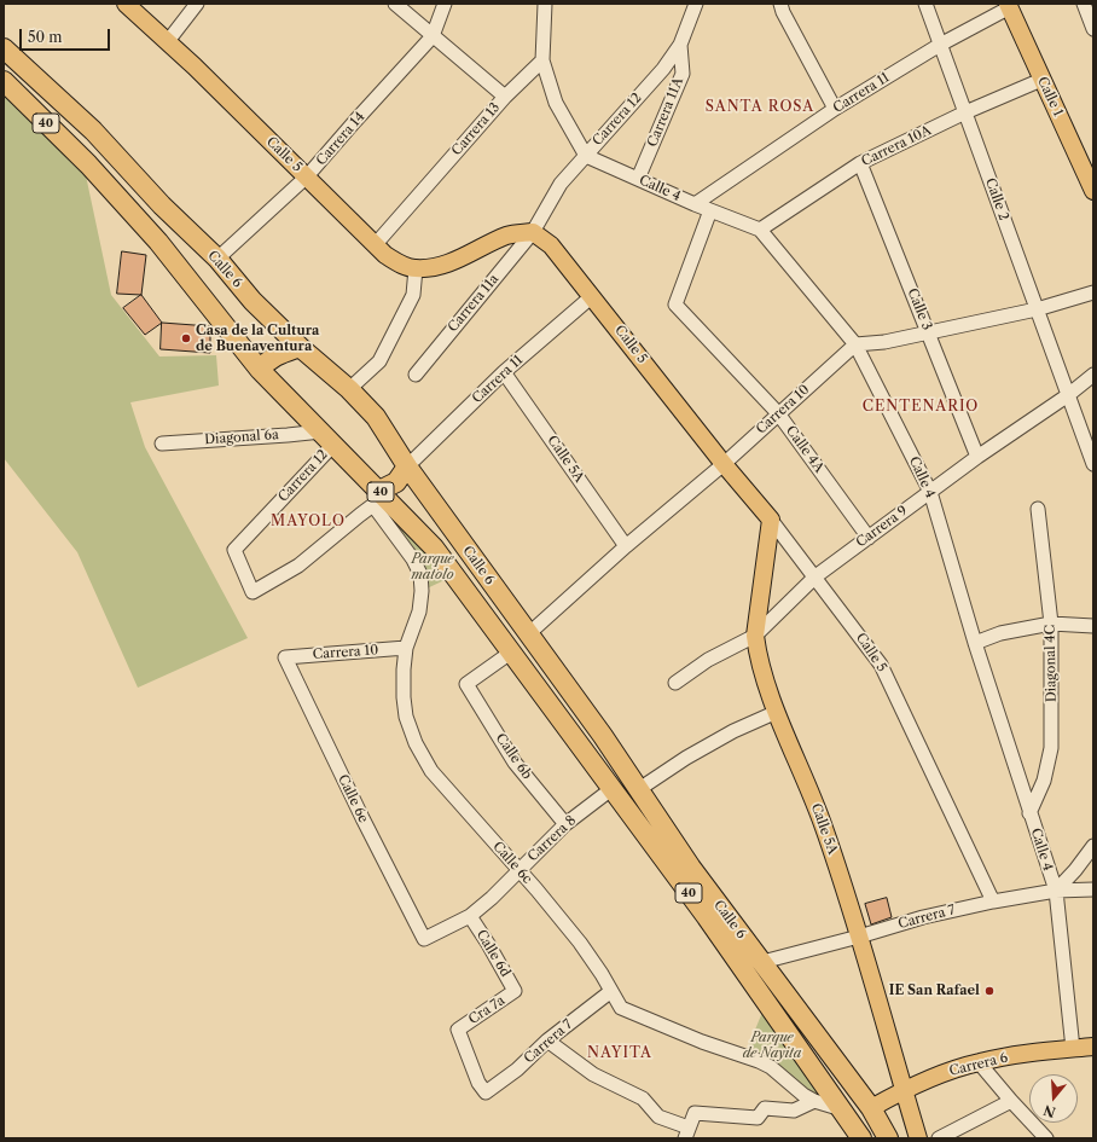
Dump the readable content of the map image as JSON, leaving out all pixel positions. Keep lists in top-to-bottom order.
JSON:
{
  "streets": {
    "highway": ["40", "Calle 6"],
    "main road": [
      "Calle 1",
      "Calle 5",
      "Calle 5A",
      "Carrera 6"
    ],
    "street": [
      "Carrera 11",
      "Carrera 11A",
      "Carrera 12",
      "Carrera 13",
      "Carrera 14",
      "Carrera 10A",
      "Calle 4",
      "Calle 2",
      "Carrera 11a",
      "Calle 3",
      "Carrera 10",
      "Diagonal 6a",
      "Calle 4A",
      "Carrera 9",
      "Diagonal 4C",
      "Calle 6b",
      "Calle 6e",
      "Carrera 8",
      "Calle 6c",
      "Carrera 7",
      "Calle 6d",
      "Cra 7a"
    ]
  },
  "crossings": [
    ["Carrera 11", "Calle 1"],
    ["Carrera 11", "Calle 5"],
    ["Carrera 11", "Calle 4"],
    ["Carrera 11", "Calle 2"],
    ["Carrera 11", "Calle 6"],
    ["Carrera 11", "Calle 5A"],
    ["Calle 1", "Carrera 10A"],
    ["Carrera 11A", "Carrera 12"],
    ["Carrera 11A", "Calle 4"],
    ["Carrera 12", "Calle 5"],
    ["Carrera 12", "Calle 4"],
    ["Carrera 12", "Calle 6"],
    ["Carrera 12", "Carrera 11a"],
    ["Carrera 12", "Diagonal 6a"],
    ["Carrera 12", "Calle 6c"],
    ["Carrera 13", "Calle 5"],
    ["Carrera 14", "Calle 5"],
    ["Carrera 14", "Calle 6"],
    ["Carrera 10A", "Calle 4"],
    ["Carrera 10A", "Calle 2"],
    ["Carrera 10A", "Calle 3"],
    ["Calle 5", "Carrera 11a"],
    ["Calle 5", "Carrera 10"],
    ["Calle 5", "Calle 5A"],
    ["Calle 5", "Carrera 9"],
    ["Calle 5", "Carrera 7"],
    ["Calle 4", "Carrera 10"],
    ["Calle 4", "Calle 4A"],
    ["Calle 4", "Carrera 9"],
    ["Calle 4", "Diagonal 4C"],
    ["Calle 4", "Carrera 7"],
    ["Calle 4", "Carrera 6"],
    ["Calle 2", "Carrera 9"],
    ["Calle 6", "Carrera 10"],
    ["Calle 6", "Diagonal 6a"],
    ["Calle 6", "Calle 6b"],
    ["Calle 6", "Carrera 8"],
    ["Calle 6", "Calle 6c"],
    ["Calle 6", "Carrera 7"],
    ["Calle 6", "Carrera 6"],
    ["Calle 3", "Carrera 9"],
    ["Carrera 10", "Calle 4A"],
    ["Carrera 10", "Calle 5A"],
    ["Carrera 10", "Calle 6e"],
    ["Carrera 10", "Calle 6c"],
    ["Calle 4A", "Carrera 9"],
    ["Calle 5A", "Carrera 9"],
    ["Calle 5A", "Carrera 7"],
    ["Calle 5A", "Carrera 6"],
    ["Calle 6b", "Carrera 8"],
    ["Calle 6e", "Carrera 8"],
    ["Carrera 8", "Calle 6c"],
    ["Carrera 8", "Calle 6d"],
    ["Calle 6c", "Carrera 7"],
    ["Carrera 7", "Cra 7a"],
    ["Calle 6d", "Cra 7a"]
  ],
  "districts": [
    "SANTA ROSA",
    "CENTENARIO",
    "MAYOLO",
    "NAYITA"
  ],
  "parks": ["Parque matolo", "Parque de Nayita"],
  "places": ["Casa de la Cultura de Buenaventura", "IE San Rafael"],
  "scale_bar": "50 m",
  "north": "bottom"
}
